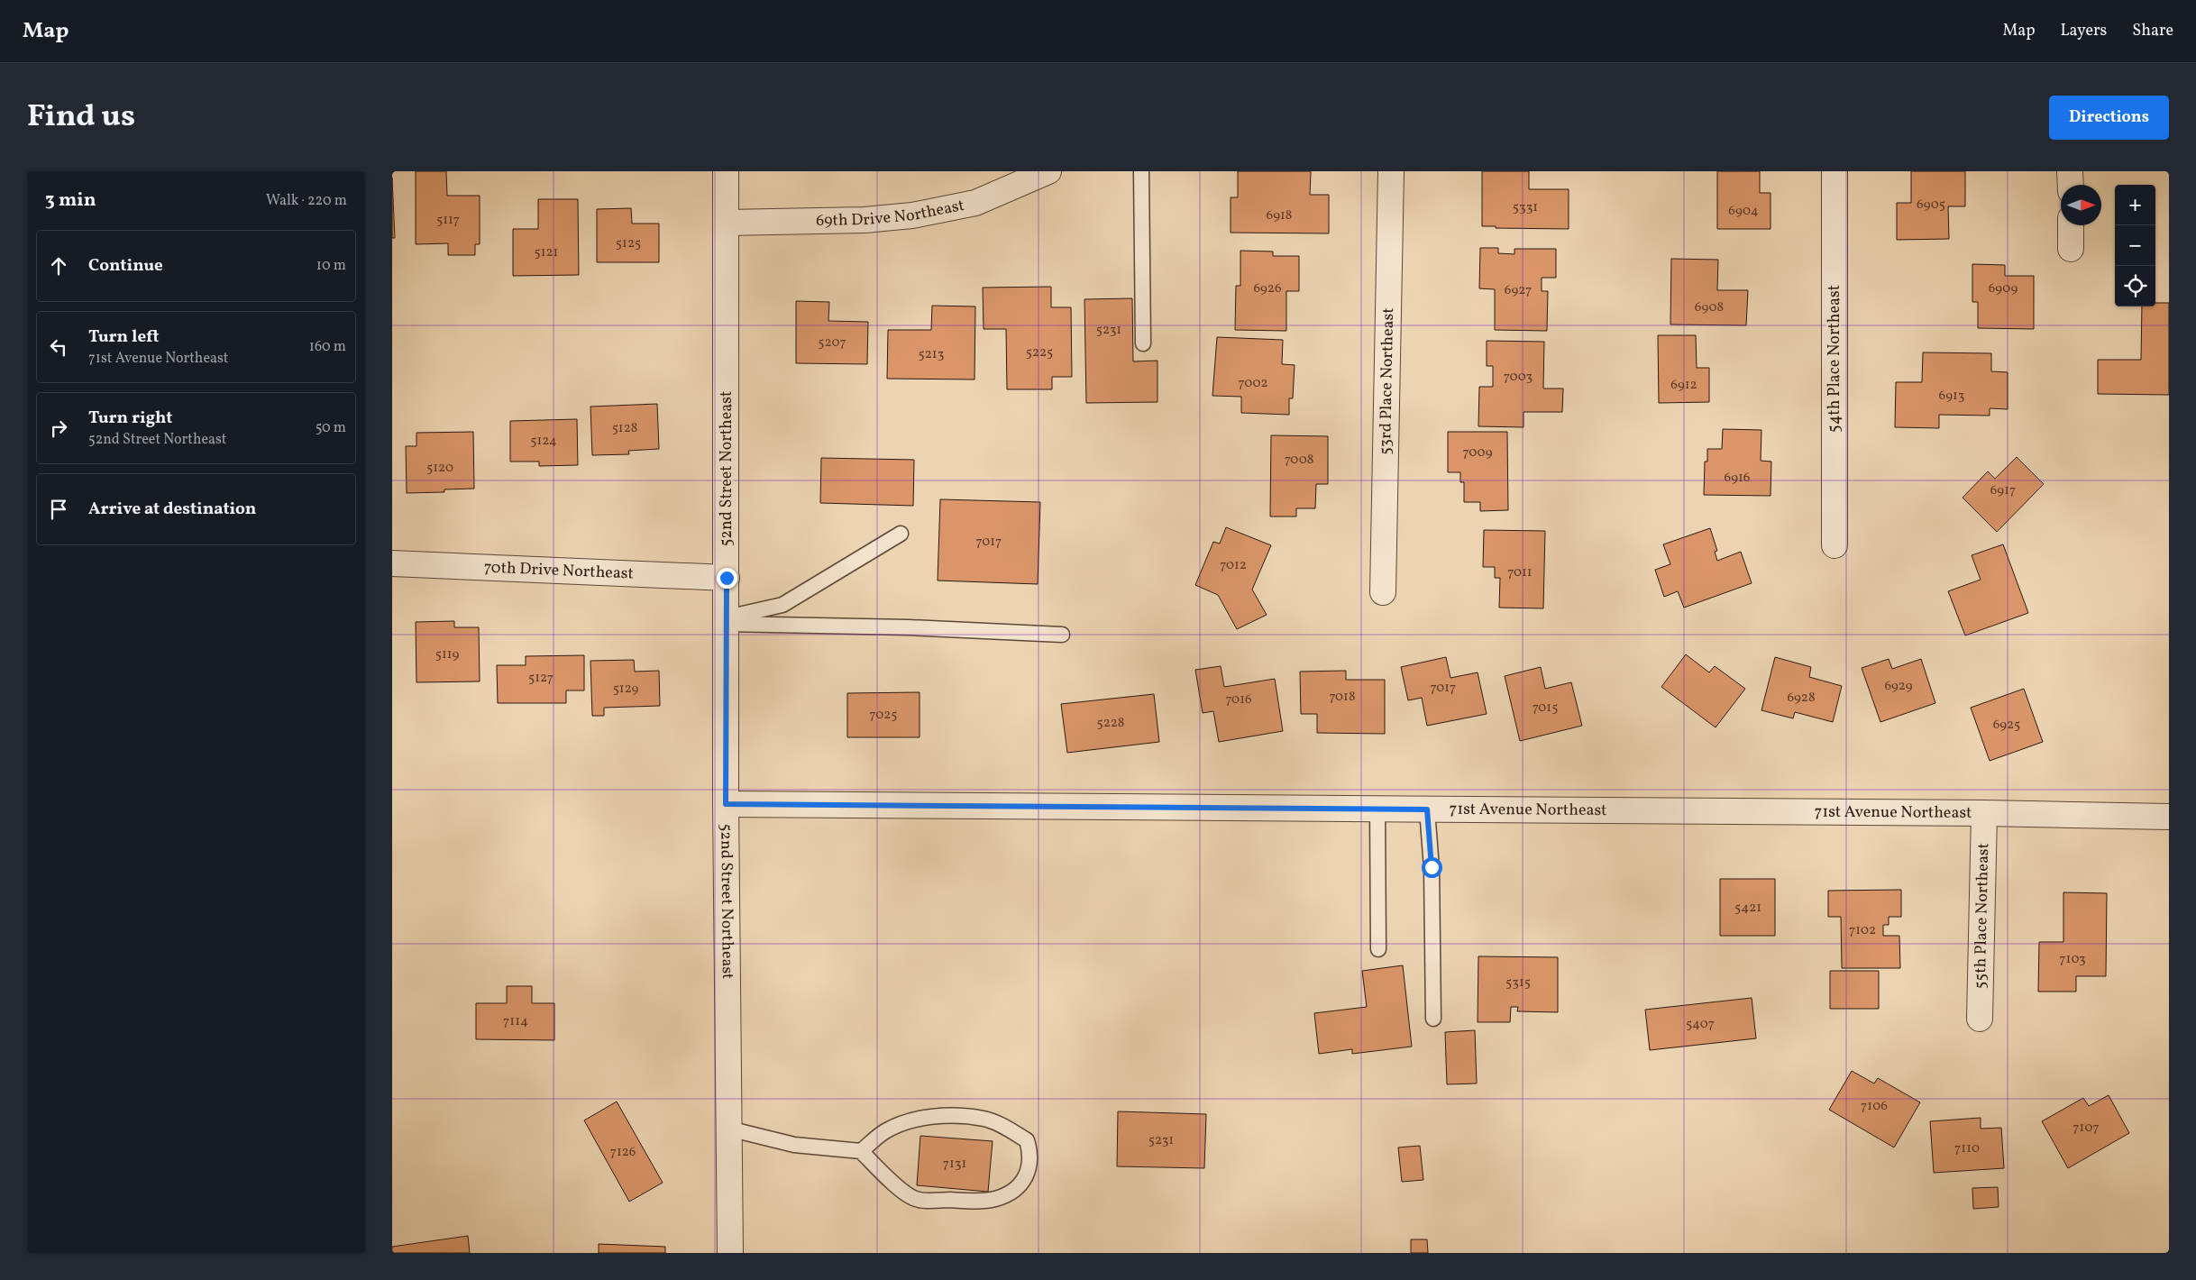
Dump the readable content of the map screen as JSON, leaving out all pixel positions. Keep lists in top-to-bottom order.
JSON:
{
  "streets": {
    "street": [
      "69th Drive Northeast",
      "54th Place Northeast",
      "53rd Place Northeast",
      "52nd Street Northeast",
      "70th Drive Northeast",
      "71st Avenue Northeast",
      "55th Place Northeast"
    ]
  },
  "crossings": [
    ["69th Drive Northeast", "52nd Street Northeast"],
    ["52nd Street Northeast", "70th Drive Northeast"],
    ["52nd Street Northeast", "71st Avenue Northeast"],
    ["71st Avenue Northeast", "55th Place Northeast"]
  ],
  "house_numbers": [
    "6905",
    "5331",
    "6904",
    "6918",
    "5117",
    "5125",
    "5121",
    "6926",
    "6909",
    "6927",
    "6908",
    "5231",
    "5207",
    "5225",
    "5213",
    "7003",
    "7002",
    "6912",
    "6913",
    "5128",
    "5124",
    "7009",
    "7008",
    "5120",
    "6916",
    "6917",
    "7017",
    "7012",
    "7011",
    "5119",
    "5127",
    "6929",
    "7017",
    "5129",
    "7018",
    "6928",
    "7016",
    "7015",
    "7025",
    "5228",
    "6925",
    "5421",
    "7102",
    "7103",
    "5315",
    "7114",
    "5407",
    "7106",
    "7107",
    "5231",
    "7110",
    "7126",
    "7131"
  ],
  "north": "right",
  "page": {
    "header": "Map",
    "nav": ["Map", "Layers", "Share"],
    "title": "Find us",
    "buttons": "Directions",
    "heading": ["3 min", "Walk · 220 m"],
    "map_buttons": ["+", "−"],
    "list": [
      ["Continue", "10 m"],
      ["Turn left", "71st Avenue Northeast", "160 m"],
      ["Turn right", "52nd Street Northeast", "50 m"],
      "Arrive at destination"
    ]
  }
}
